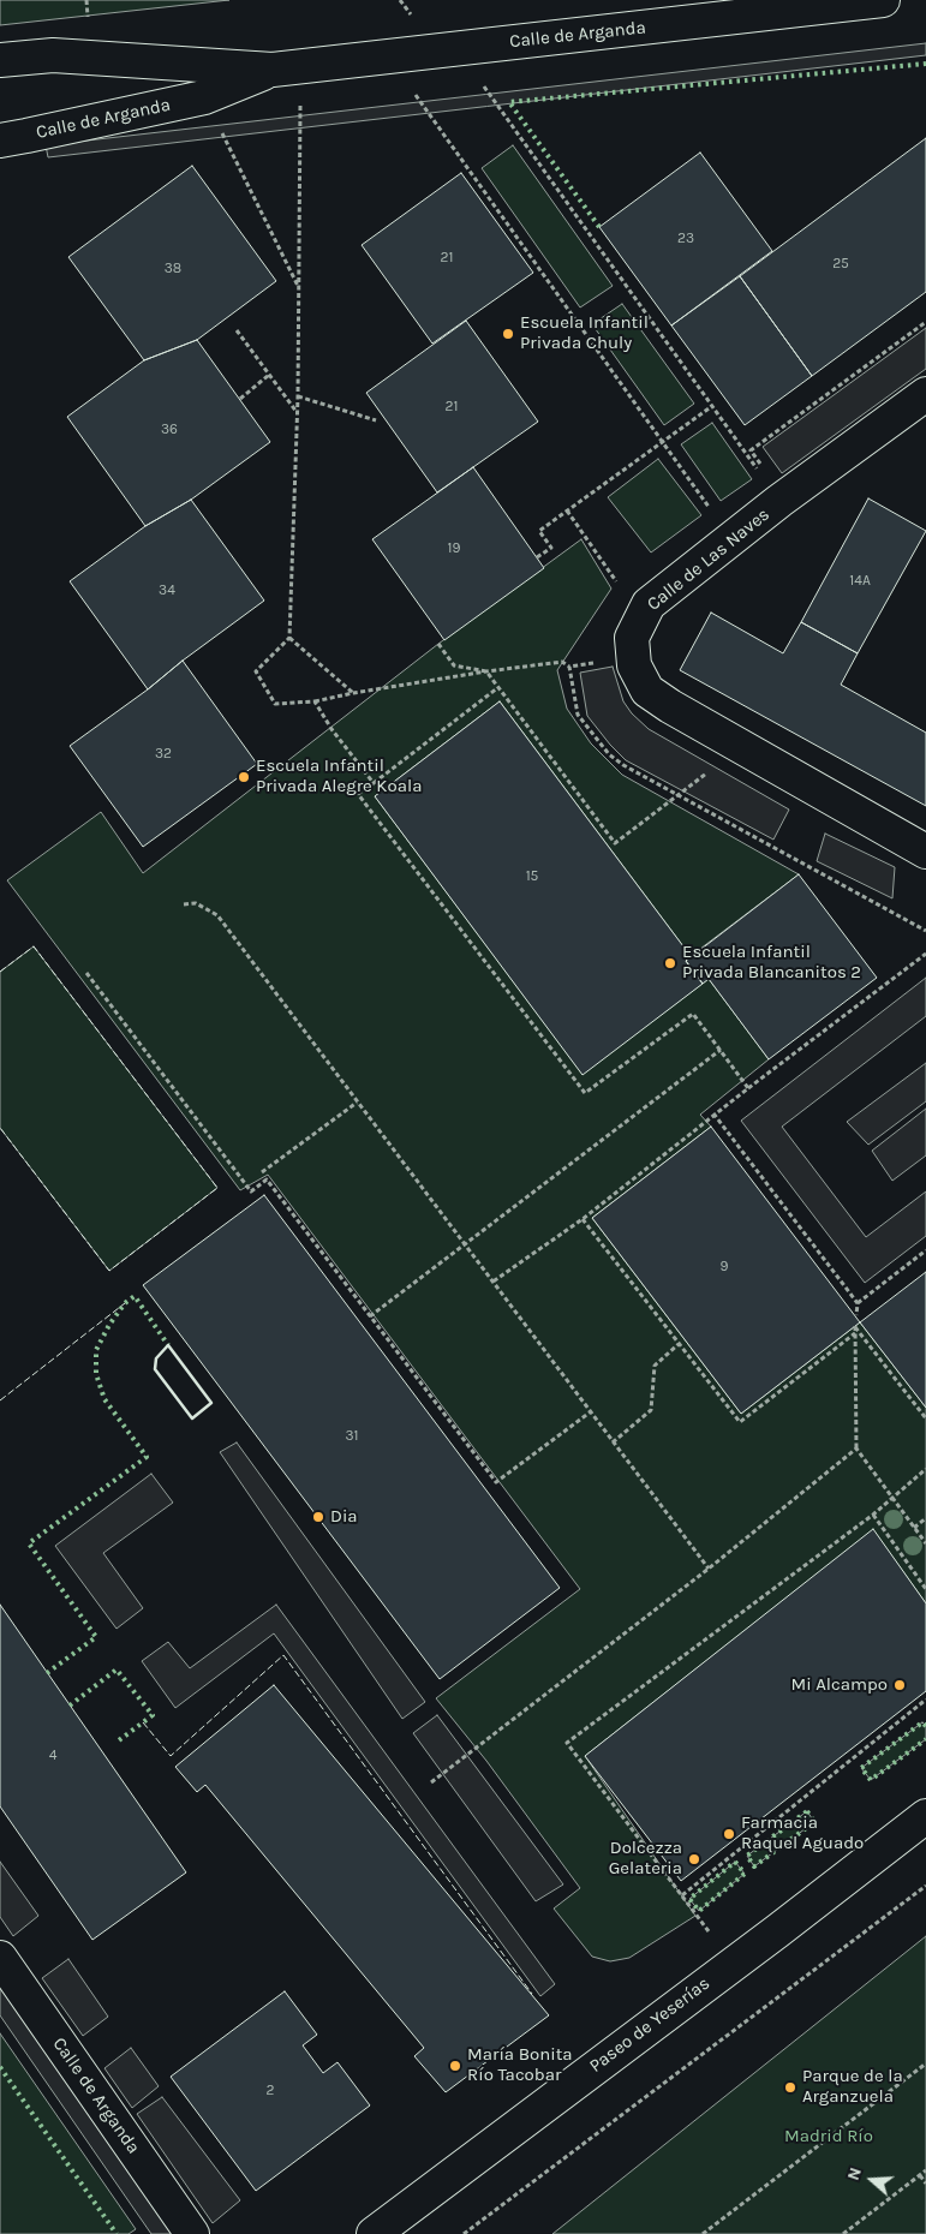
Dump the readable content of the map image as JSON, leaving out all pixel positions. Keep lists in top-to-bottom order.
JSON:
{
  "streets": {
    "street": ["Calle de Arganda", "Calle de Las Naves", "Paseo de Yeserías"]
  },
  "parks": ["Madrid Río"],
  "places": [
    "Escuela Infantil Privada Chuly",
    "Escuela Infantil Privada Alegre Koala",
    "Escuela Infantil Privada Blancanitos 2",
    "Dia",
    "Mi Alcampo",
    "Farmacia Raquel Aguado",
    "Dolcezza Gelateria",
    "María Bonita Río Tacobar",
    "Parque de la Arganzuela"
  ],
  "house_numbers": [
    "23",
    "21",
    "25",
    "38",
    "21",
    "36",
    "19",
    "14A",
    "34",
    "32",
    "15",
    "9",
    "31",
    "4",
    "2"
  ],
  "north": "left"
}
